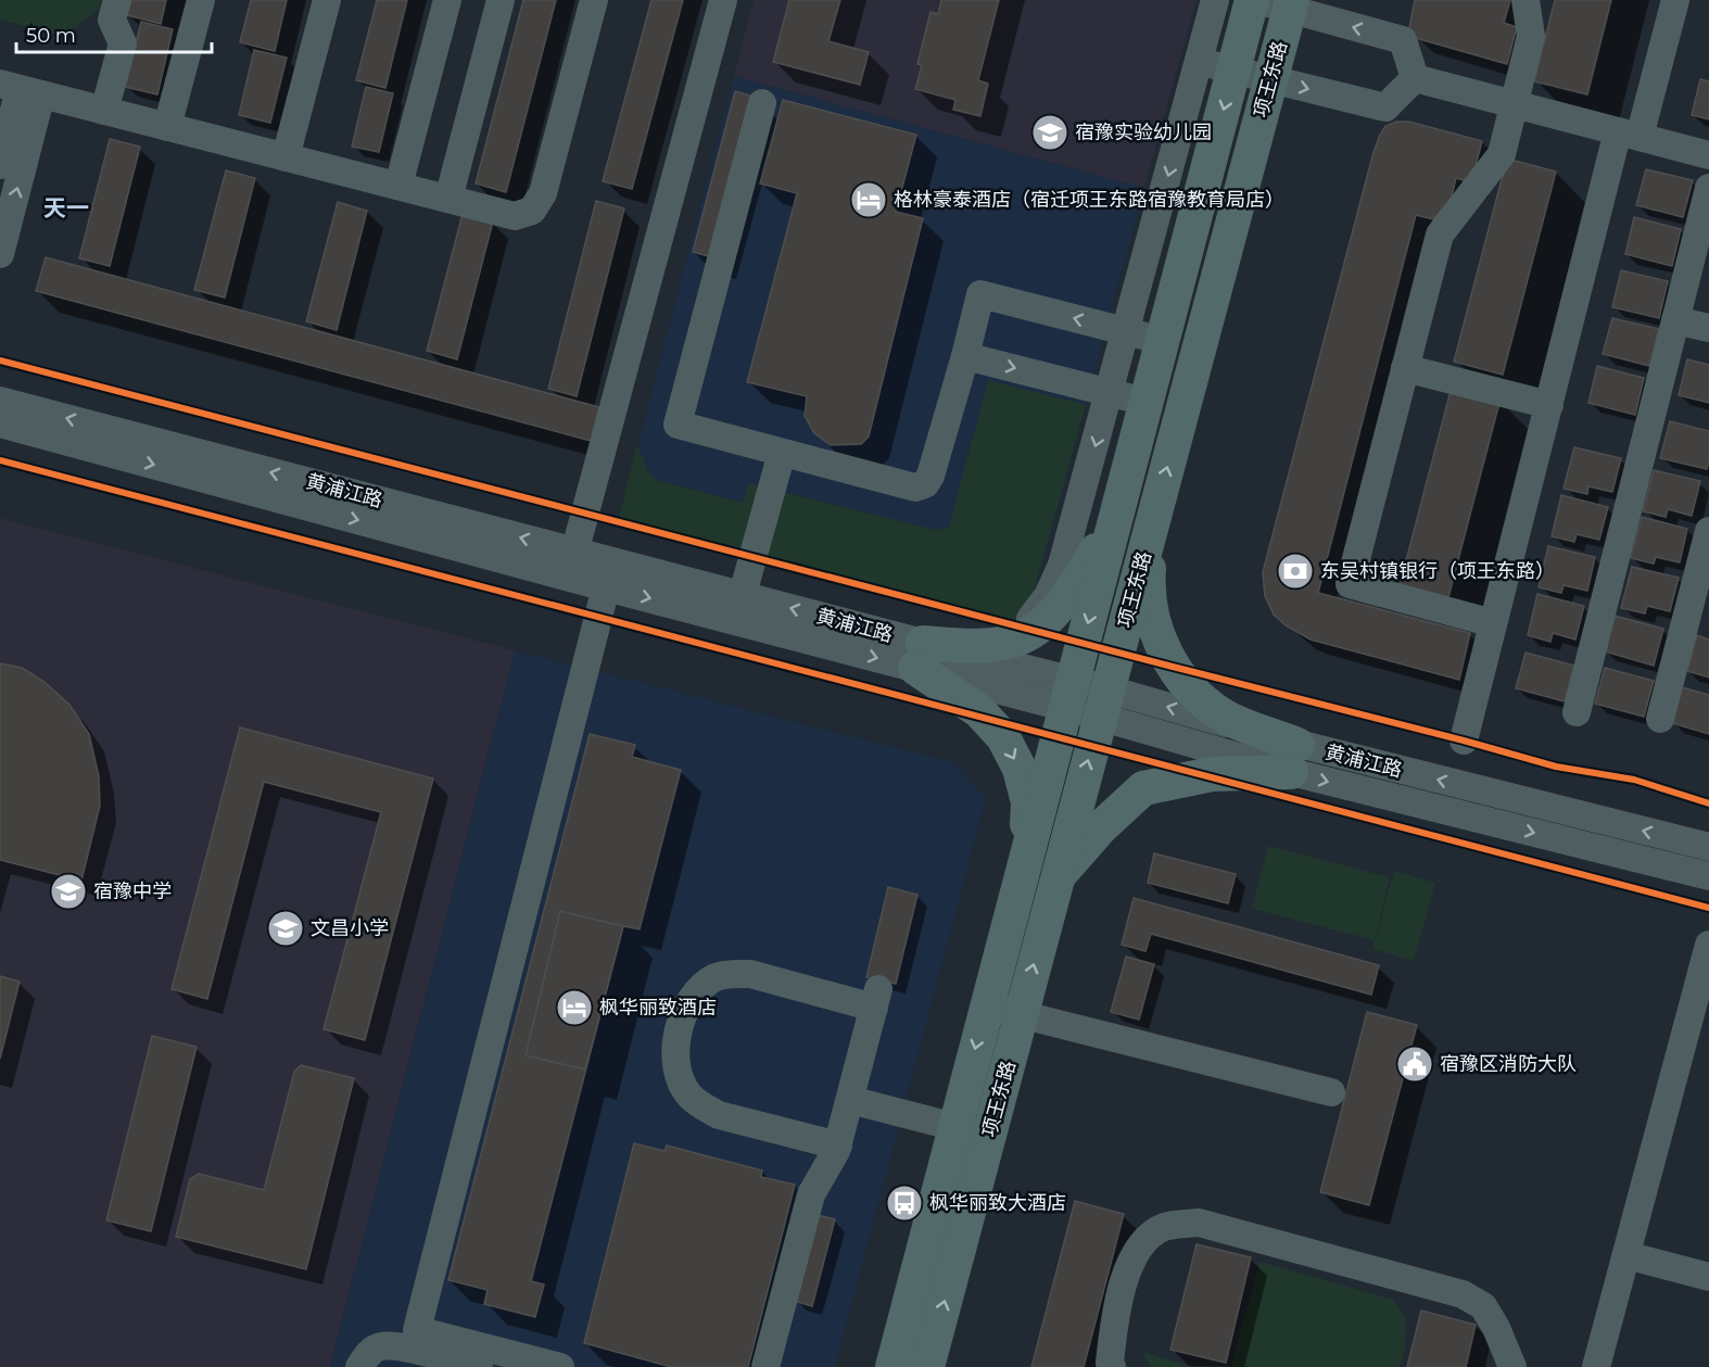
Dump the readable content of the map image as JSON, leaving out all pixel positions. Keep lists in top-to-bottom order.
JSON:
{
  "streets": {
    "main road": ["项王东路"],
    "street": ["黄浦江路"]
  },
  "crossings": [
    ["项王东路", "黄浦江路"]
  ],
  "districts": ["天一"],
  "places": {
    "school or university": ["宿豫实验幼儿园", "宿豫中学", "文昌小学"],
    "hotel": ["格林豪泰酒店（宿迁项王东路宿豫教育局店）", "枫华丽致酒店"],
    "bank": ["东吴村镇银行（项王东路）"],
    "public building": ["宿豫区消防大队"],
    "bus stop": ["枫华丽致大酒店"]
  },
  "scale_bar": "50 m"
}
